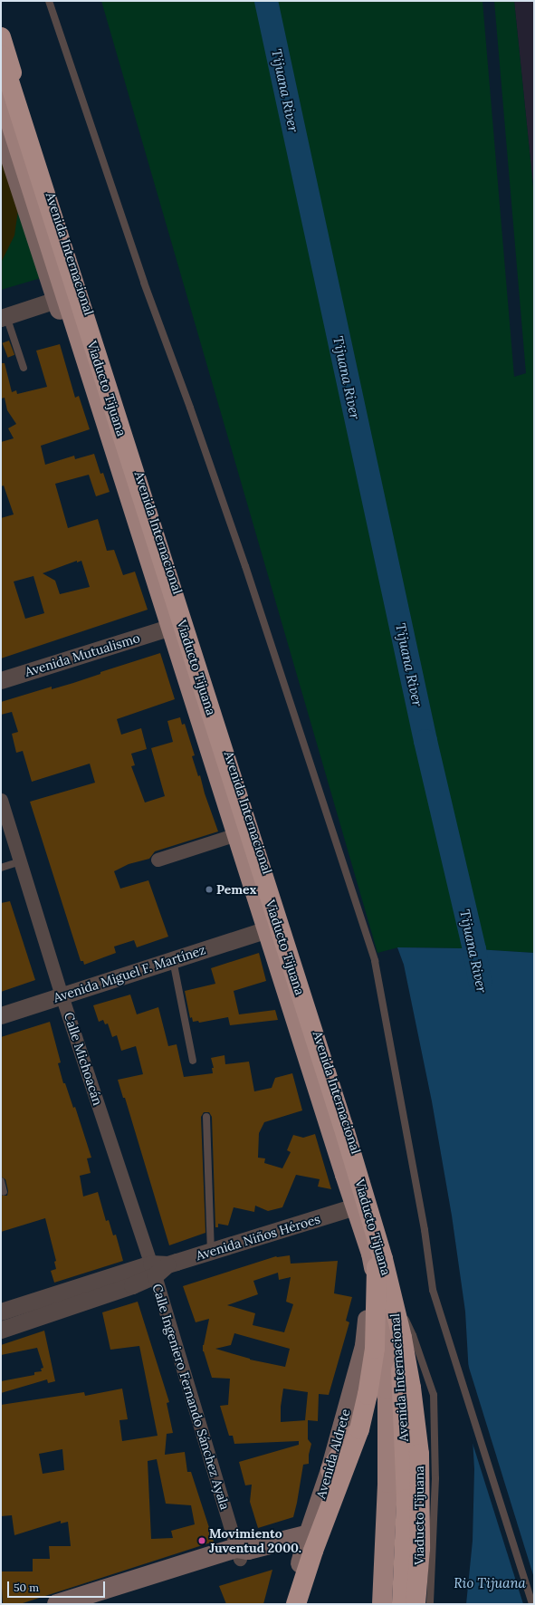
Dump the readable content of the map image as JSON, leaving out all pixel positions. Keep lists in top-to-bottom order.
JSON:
{
  "streets": {
    "highway": ["Avenida Internacional", "Viaducto Tijuana"],
    "main road": ["Avenida Aldrete"],
    "street": [
      "Avenida Mutualismo",
      "Avenida Miguel F. Martínez",
      "Calle Michoacán",
      "Avenida Niños Héroes",
      "Calle Ingeniero Fernando Sánchez Ayala"
    ]
  },
  "crossings": [
    ["Avenida Internacional", "Avenida Mutualismo"],
    ["Avenida Internacional", "Avenida Miguel F. Martínez"],
    ["Avenida Internacional", "Avenida Niños Héroes"],
    ["Avenida Internacional", "Avenida Aldrete"],
    ["Avenida Miguel F. Martínez", "Calle Michoacán"],
    ["Calle Michoacán", "Avenida Niños Héroes"],
    ["Calle Michoacán", "Calle Ingeniero Fernando Sánchez Ayala"],
    ["Avenida Niños Héroes", "Calle Ingeniero Fernando Sánchez Ayala"]
  ],
  "water": ["Tijuana River", "Rio Tijuana"],
  "places": ["Pemex", "Movimiento Juventud 2000."],
  "scale_bar": "50 m"
}
